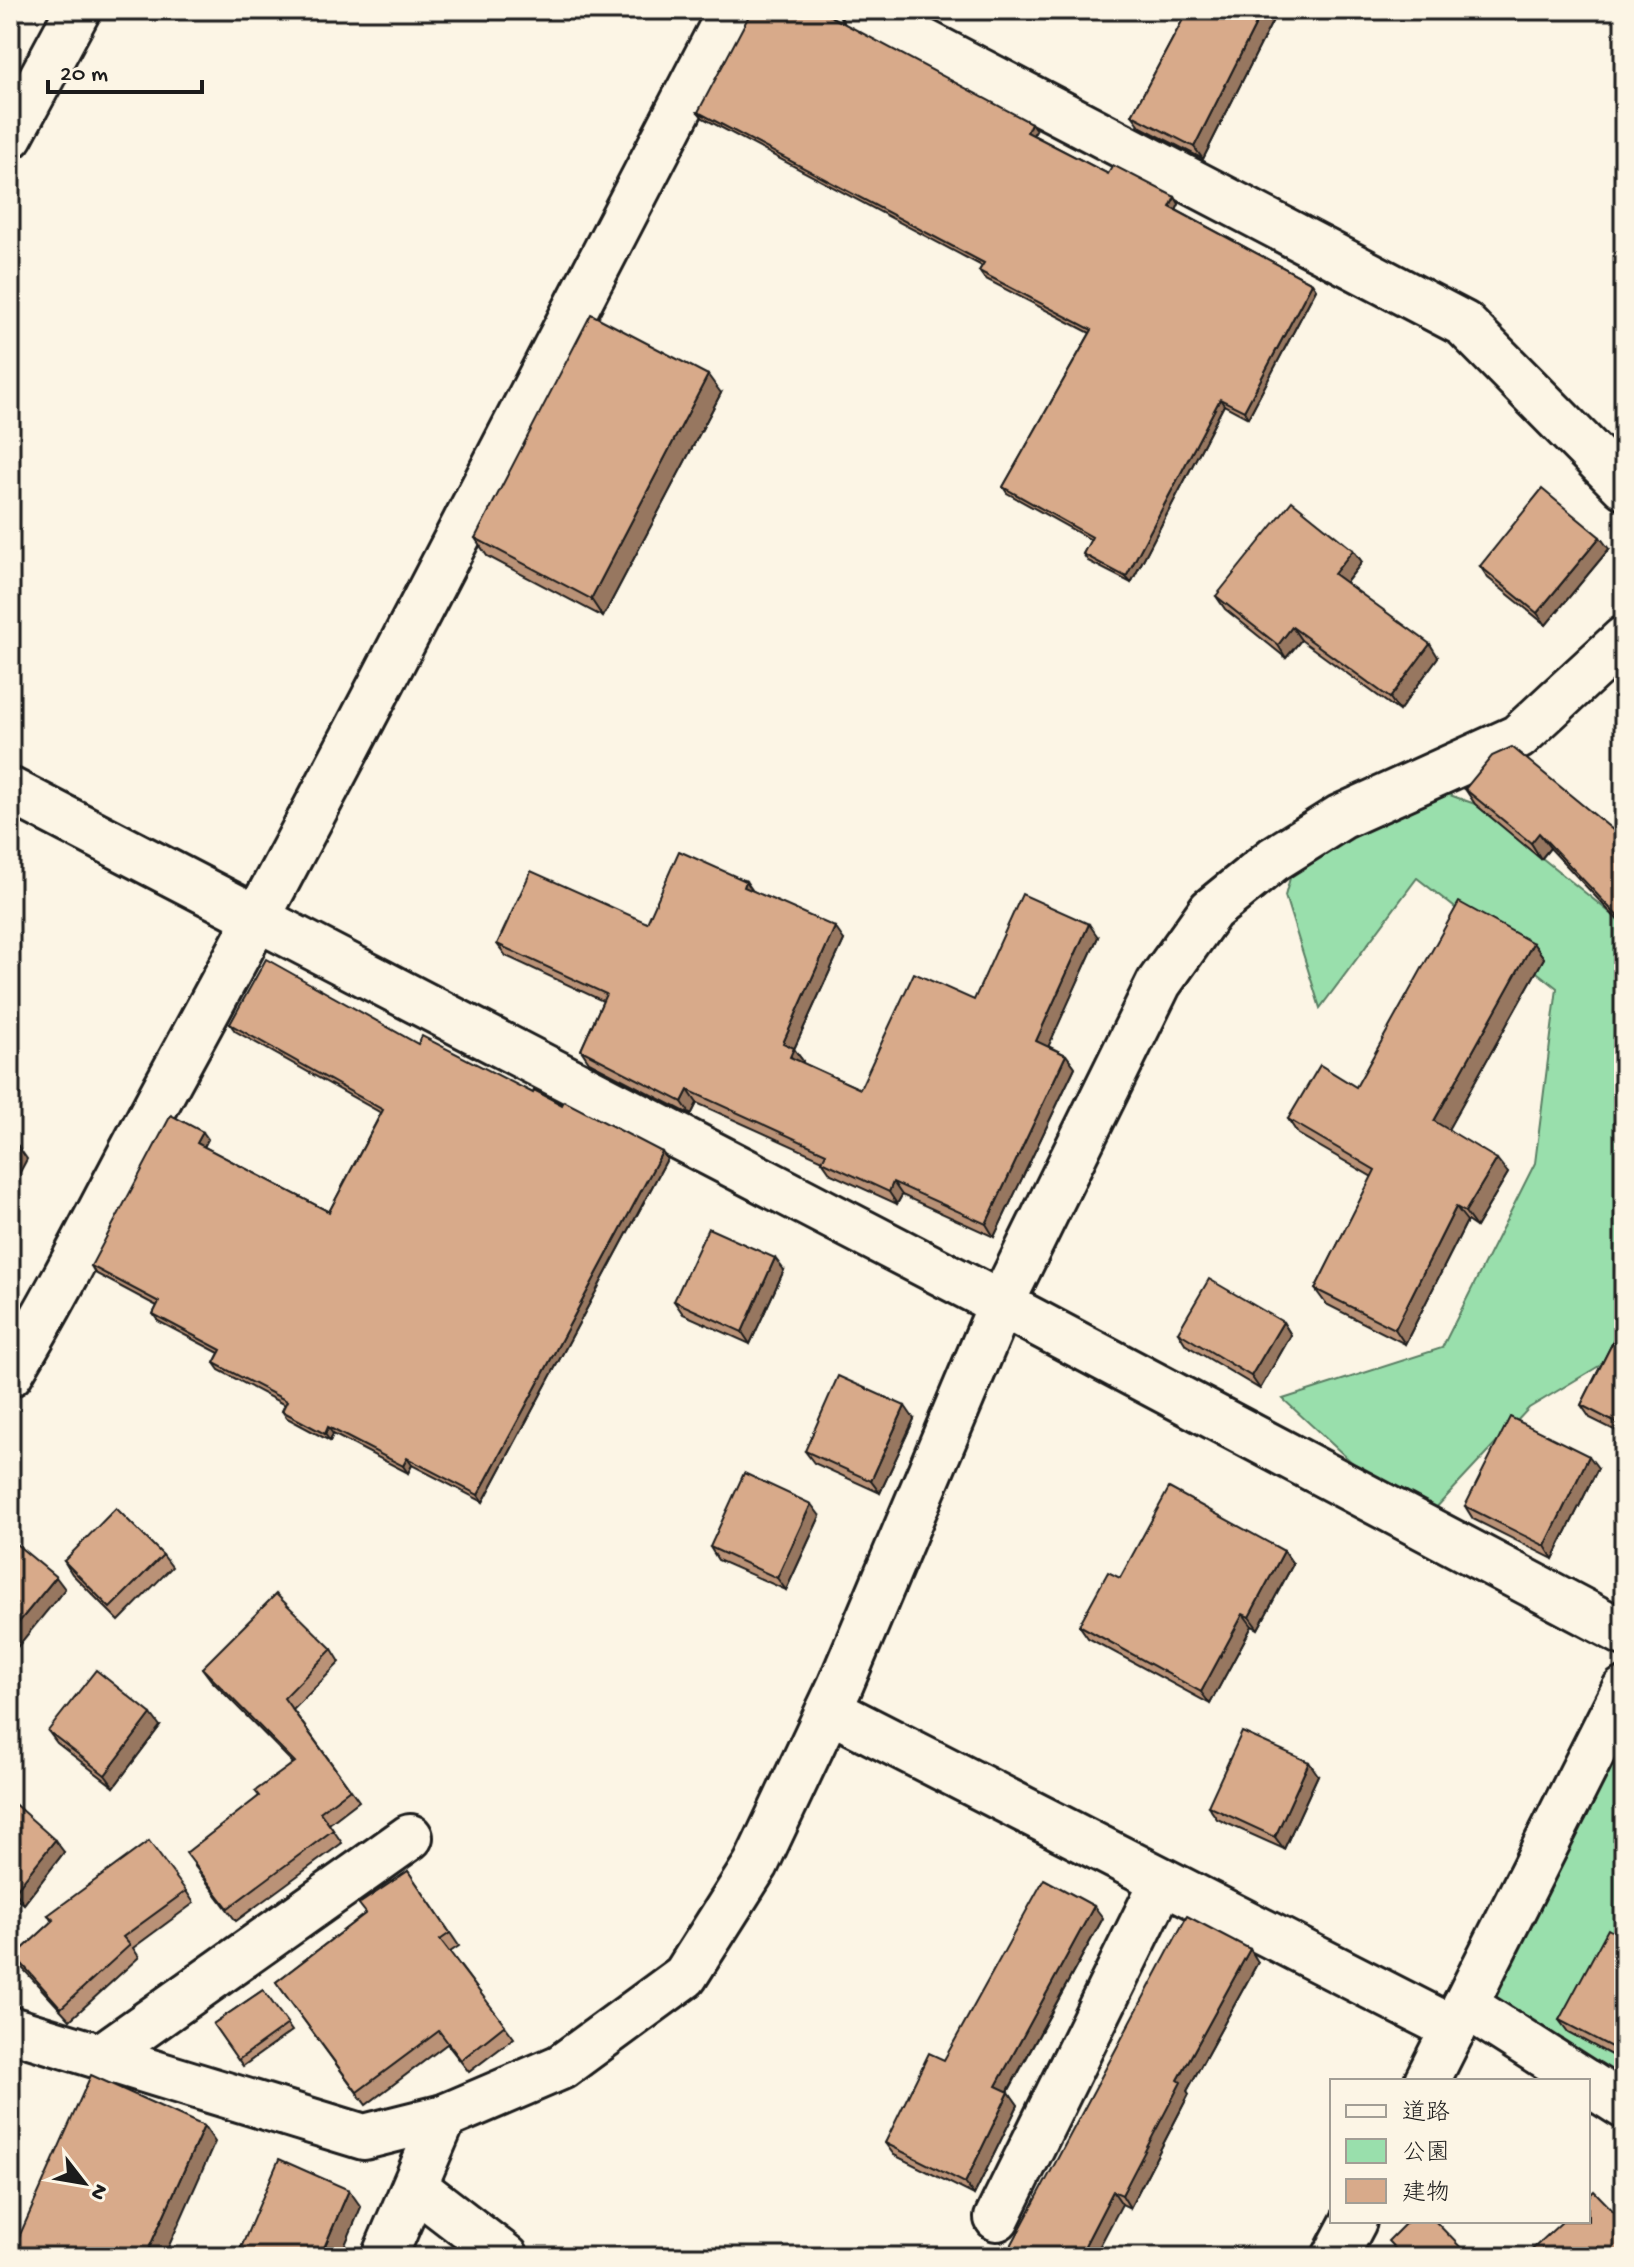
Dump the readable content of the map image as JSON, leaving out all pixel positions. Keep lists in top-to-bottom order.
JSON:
{
  "legend": ["道路", "公園", "建物"],
  "scale_bar": "20 m",
  "north": "bottom right"
}
